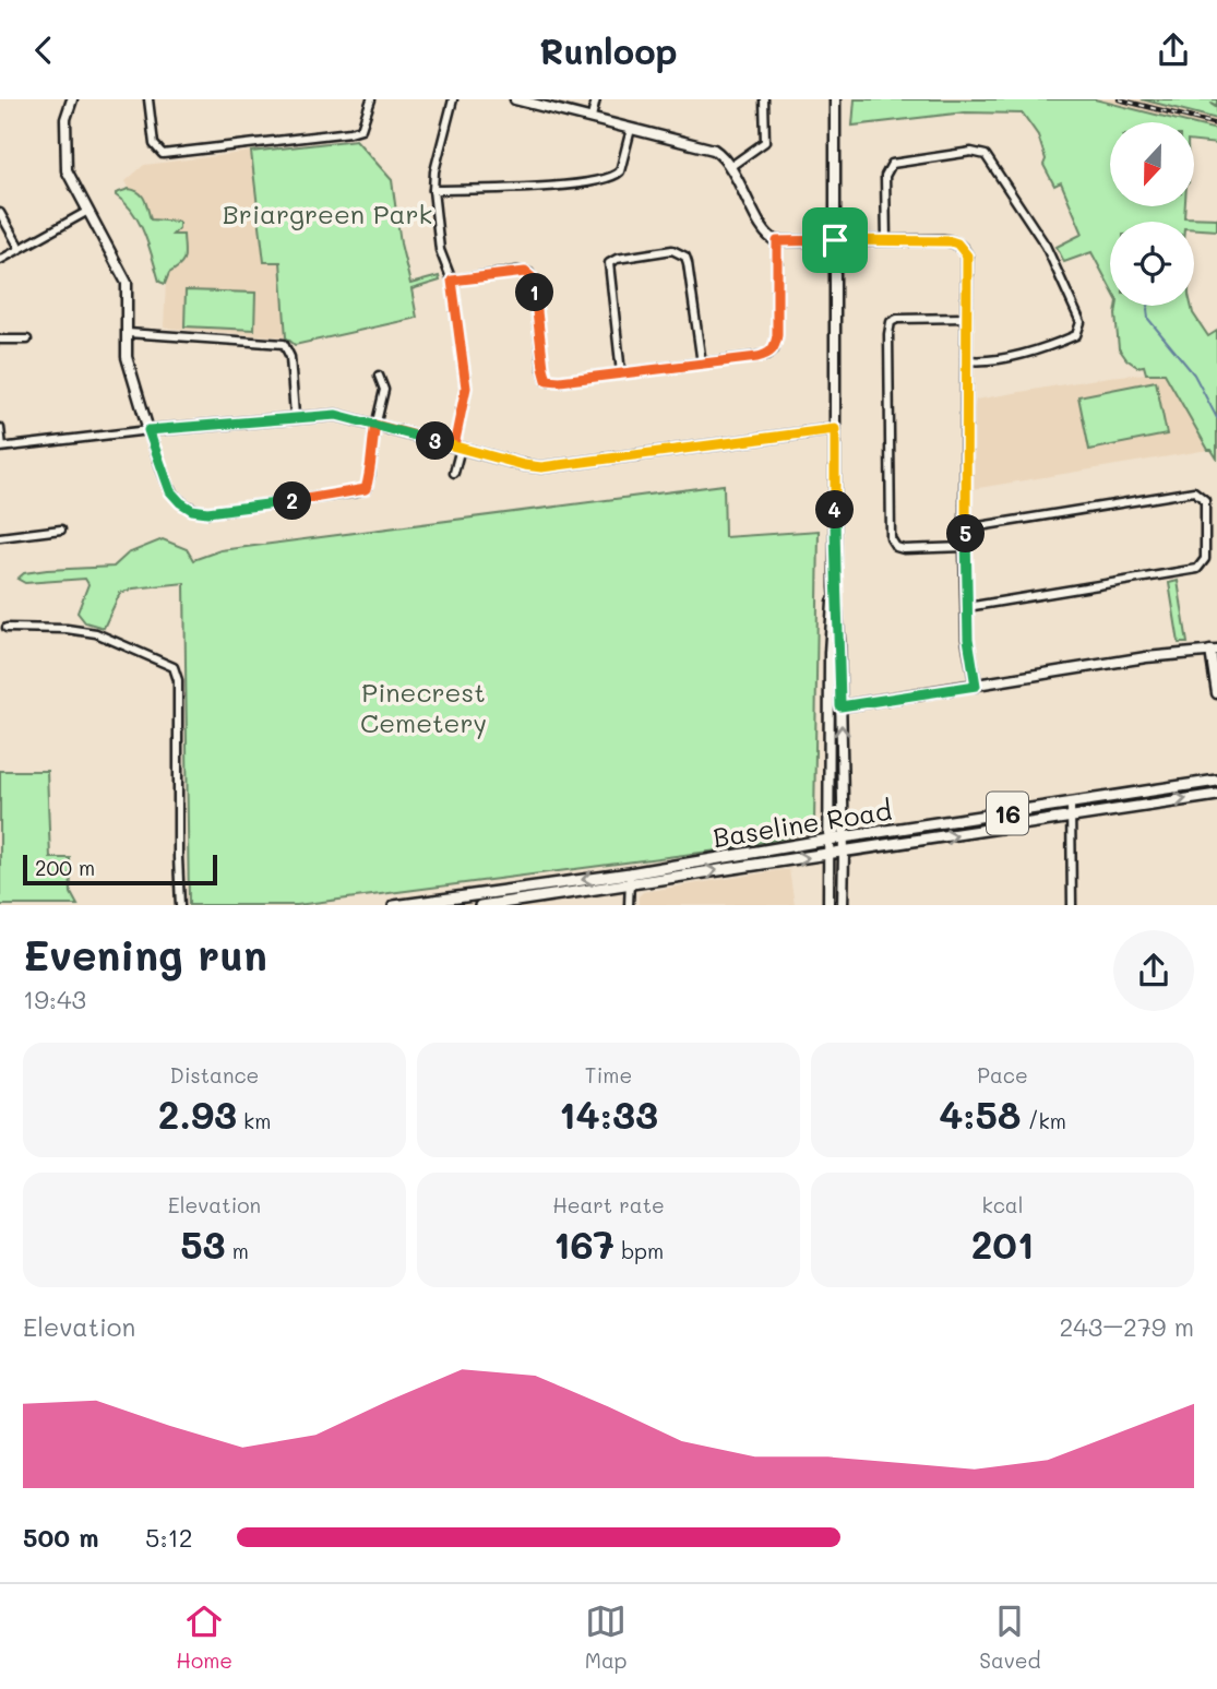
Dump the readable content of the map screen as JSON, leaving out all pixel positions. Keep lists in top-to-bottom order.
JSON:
{
  "streets": {
    "main road": ["16", "Baseline Road"]
  },
  "parks": ["Briargreen Park", "Pinecrest Cemetery"],
  "scale_bar": "200 m",
  "north": "bottom",
  "page": {
    "header": "Runloop",
    "pins": [
      "1",
      "3",
      "2",
      "4",
      "5"
    ],
    "scale": "200 m",
    "heading": ["Evening run", "19:43"],
    "stats": [
      ["Distance", "2.93 km"],
      ["Time", "14:33"],
      ["Pace", "4:58 /km"],
      ["Elevation", "53 m"],
      ["Heart rate", "167 bpm"],
      ["kcal", "201"]
    ],
    "chart": ["Elevation", "243–279 m"],
    "list": [
      {
        "name": "500 m",
        "note": "5:12"
      }
    ],
    "tabs": ["Home", "Map", "Saved"]
  }
}
